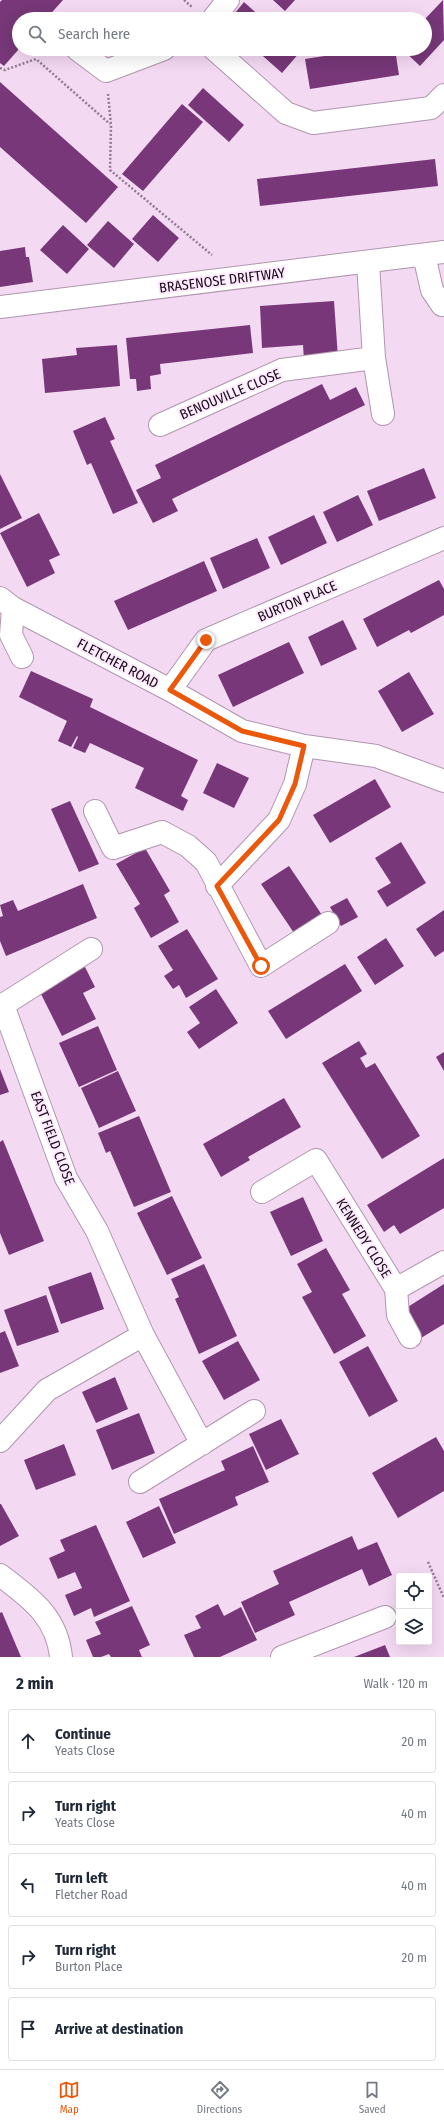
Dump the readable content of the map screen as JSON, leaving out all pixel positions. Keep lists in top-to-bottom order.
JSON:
{
  "streets": {
    "street": [
      "BRASENOSE DRIFTWAY",
      "BENOUVILLE CLOSE",
      "BURTON PLACE",
      "FLETCHER ROAD",
      "EAST FIELD CLOSE",
      "KENNEDY CLOSE"
    ]
  },
  "crossings": [
    ["BURTON PLACE", "FLETCHER ROAD"]
  ],
  "page": {
    "search": "Search here",
    "heading": ["2 min", "Walk · 120 m"],
    "list": [
      ["Continue", "Yeats Close", "20 m"],
      ["Turn right", "Yeats Close", "40 m"],
      ["Turn left", "Fletcher Road", "40 m"],
      ["Turn right", "Burton Place", "20 m"],
      "Arrive at destination"
    ],
    "nav": ["Map", "Directions", "Saved"]
  }
}
